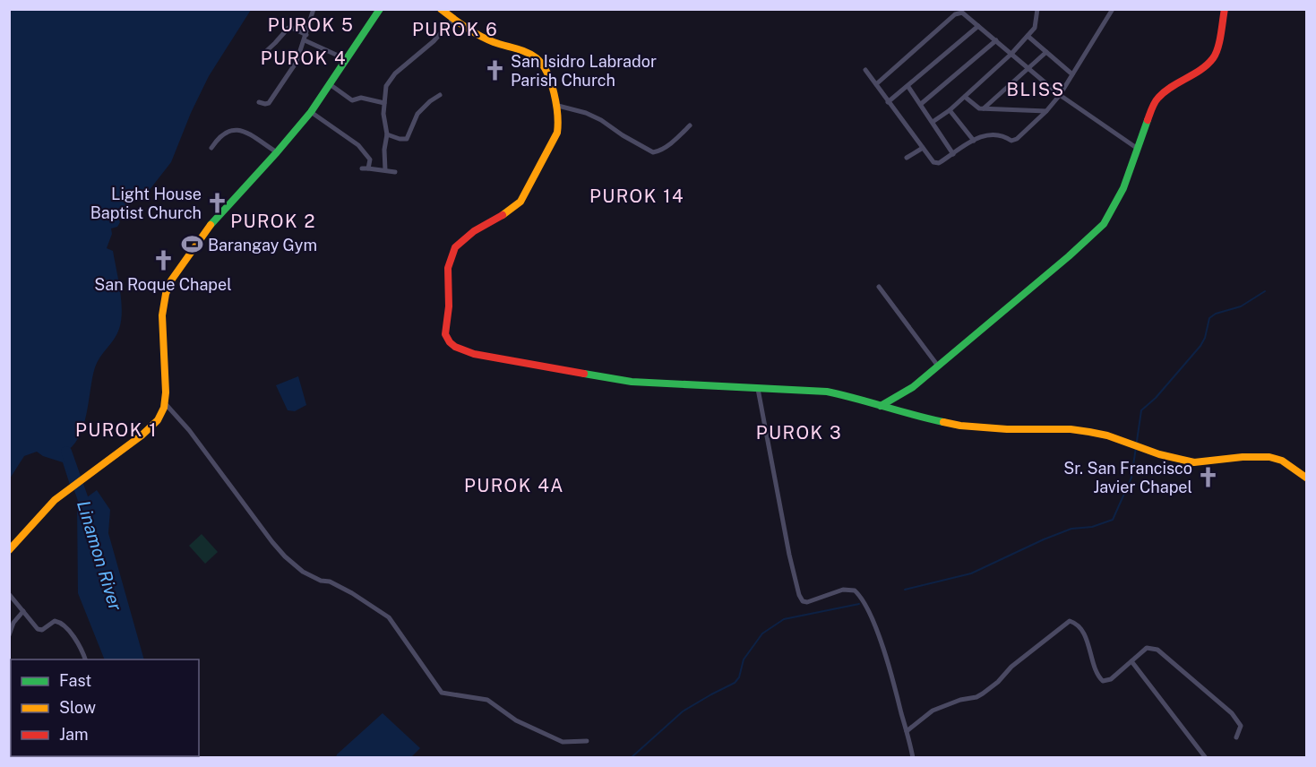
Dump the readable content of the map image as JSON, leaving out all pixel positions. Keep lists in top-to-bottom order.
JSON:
{
  "districts": [
    "PUROK 5",
    "PUROK 6",
    "PUROK 4",
    "BLISS",
    "PUROK 14",
    "PUROK 2",
    "PUROK 1",
    "PUROK 3",
    "PUROK 4A"
  ],
  "water": ["Linamon River"],
  "places": {
    "church": [
      "San Isidro Labrador Parish Church",
      "Light House Baptist Church",
      "San Roque Chapel",
      "Sr. San Francisco Javier Chapel"
    ],
    "sports": ["Barangay Gym"]
  },
  "legend": ["Fast", "Slow", "Jam"]
}
